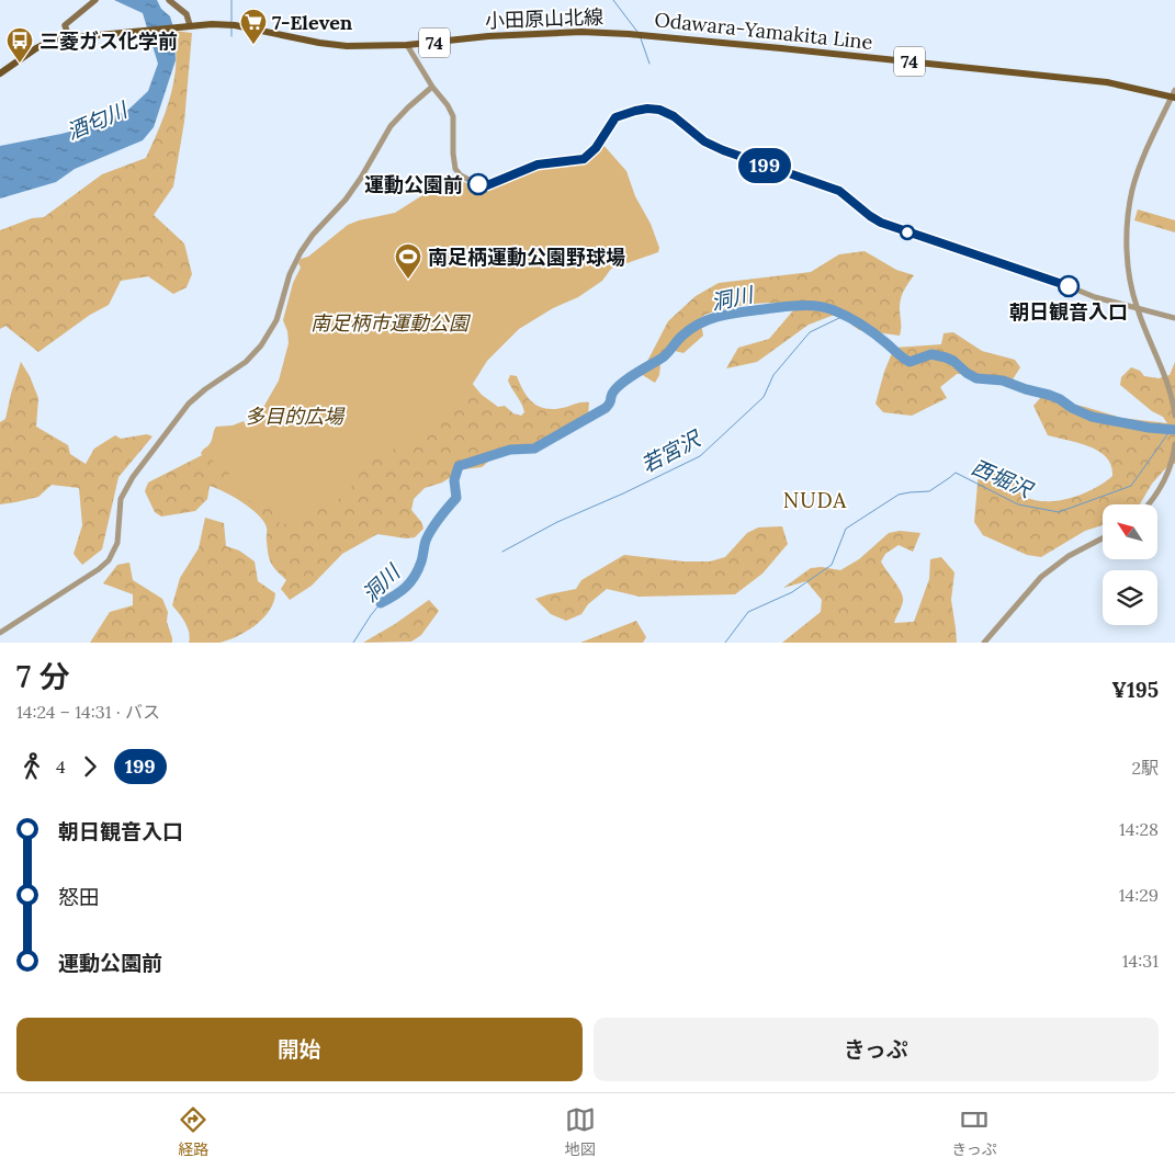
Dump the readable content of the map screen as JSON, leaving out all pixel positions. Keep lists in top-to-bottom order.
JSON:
{
  "streets": {
    "main road": ["小田原山北線", "Odawara-Yamakita Line", "74"]
  },
  "crossings": [
    ["小田原山北線", "Odawara-Yamakita Line"]
  ],
  "districts": ["NUDA"],
  "water": [
    "酒匂川",
    "洞川",
    "若宮沢",
    "西堀沢"
  ],
  "parks": ["南足柄市運動公園", "多目的広場"],
  "places": {
    "supermarket": ["7-Eleven"],
    "bus stop": ["三菱ガス化学前"],
    "other": ["運動公園前", "朝日観音入口"],
    "sports": ["南足柄運動公園野球場"]
  },
  "lines": ["bus line 199"],
  "north": "top left",
  "page": {
    "on_map": "199",
    "heading": ["7 分", "14:24 – 14:31 · バス", "¥195"],
    "legs": ["4", "199", "2駅"],
    "list": [
      {
        "name": "朝日観音入口",
        "value": "14:28"
      },
      {
        "name": "怒田",
        "value": "14:29"
      },
      {
        "name": "運動公園前",
        "value": "14:31"
      }
    ],
    "buttons": ["開始", "きっぷ"],
    "tabs": ["経路", "地図", "きっぷ"]
  }
}
